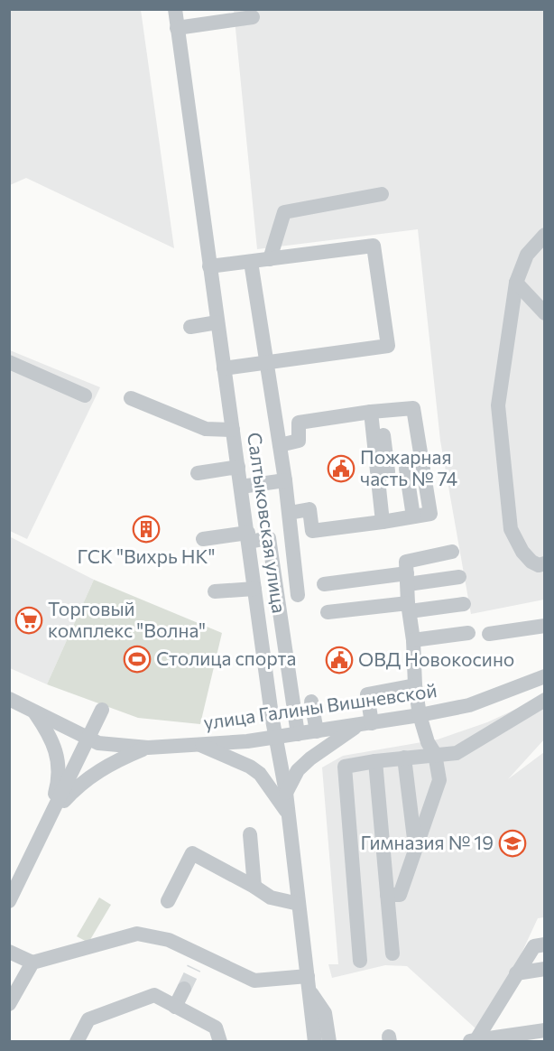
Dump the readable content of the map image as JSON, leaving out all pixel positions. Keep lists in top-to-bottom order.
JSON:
{
  "streets": {
    "street": ["Салтыковская улица", "улица Галины Вишневской"]
  },
  "crossings": [
    ["Салтыковская улица", "улица Галины Вишневской"]
  ],
  "places": {
    "public building": ["Пожарная часть № 74", "ОВД Новокосино"],
    "building": ["ГСК \"Вихрь НК\""],
    "supermarket": ["Торговый комплекс \"Волна\""],
    "sports": ["Столица спорта"],
    "school or university": ["Гимназия № 19"]
  }
}
